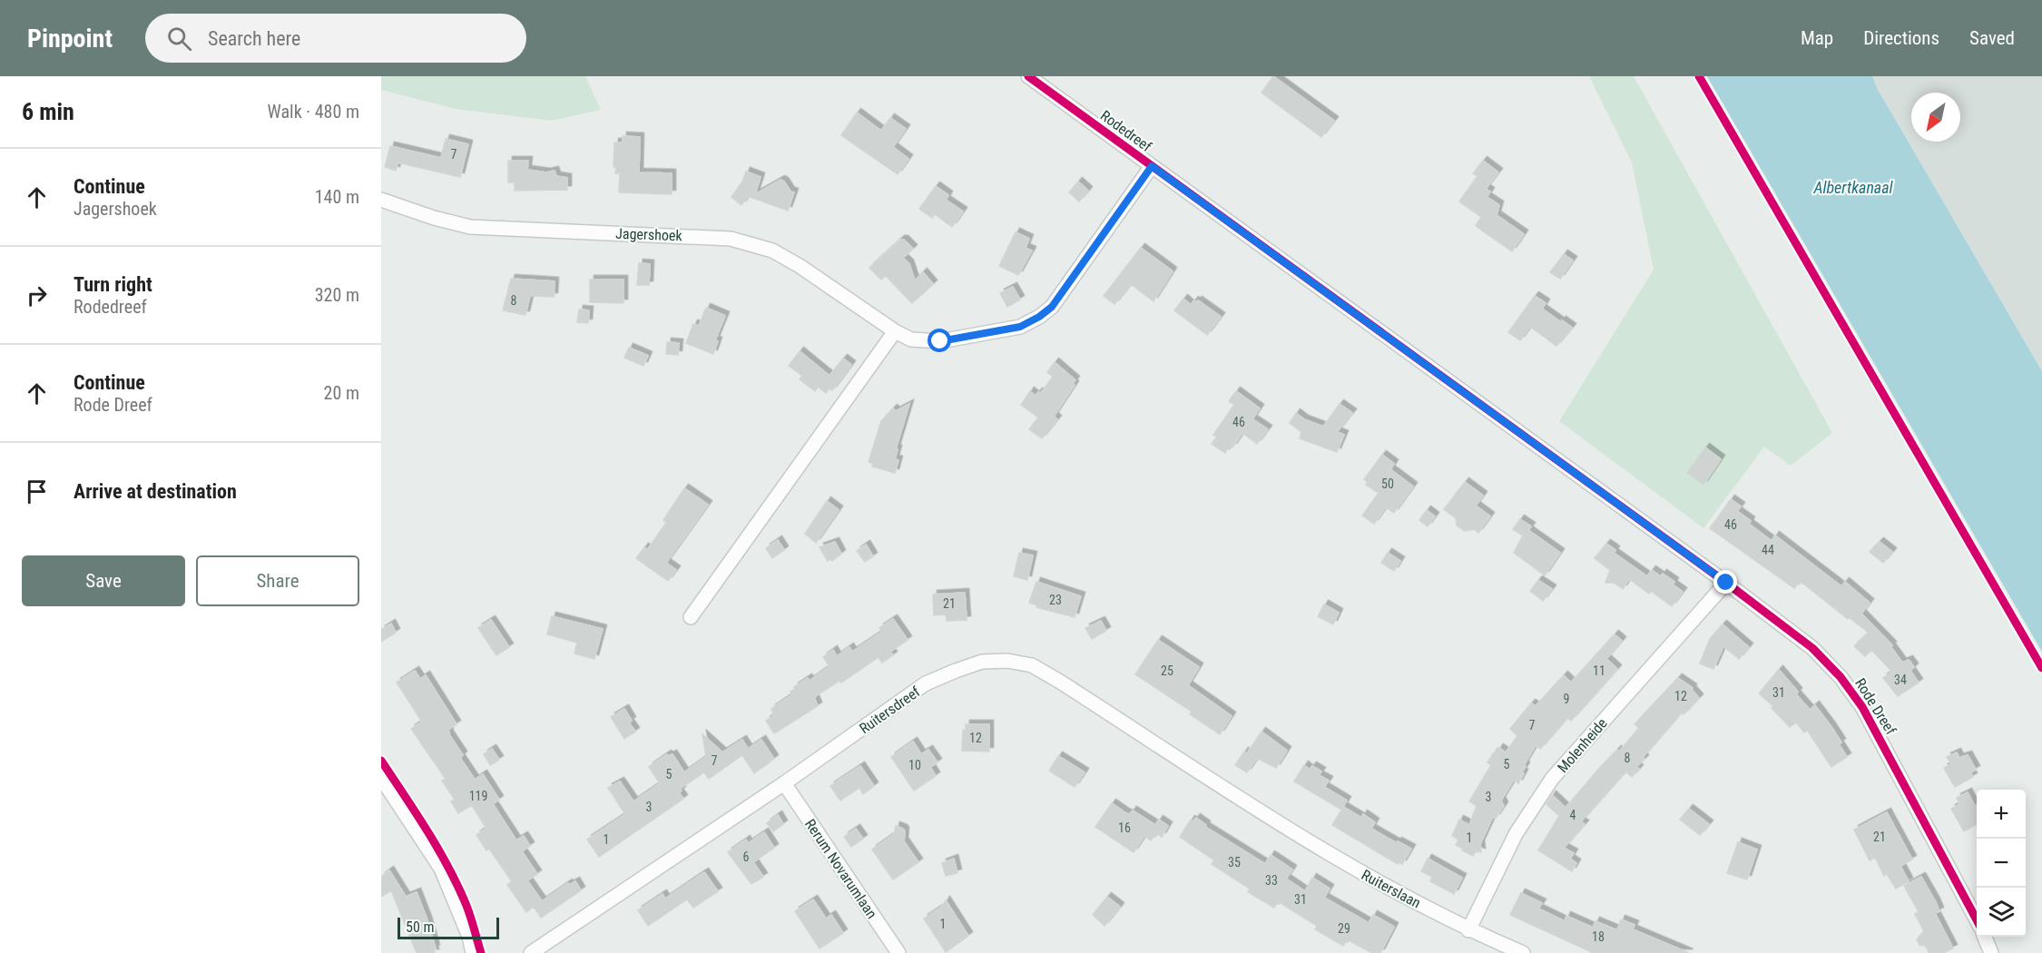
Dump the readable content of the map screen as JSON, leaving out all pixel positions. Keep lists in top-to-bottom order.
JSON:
{
  "streets": {
    "street": [
      "Rodedreef",
      "Jagershoek",
      "Rode Dreef",
      "Ruitersdreef",
      "Molenheide",
      "Rerum Novarumlaan",
      "Ruiterslaan"
    ]
  },
  "crossings": [
    ["Rodedreef", "Jagershoek"],
    ["Rodedreef", "Rode Dreef"],
    ["Rode Dreef", "Molenheide"],
    ["Ruitersdreef", "Rerum Novarumlaan"],
    ["Ruitersdreef", "Ruiterslaan"],
    ["Molenheide", "Ruiterslaan"]
  ],
  "water": ["Albertkanaal"],
  "house_numbers": [
    "7",
    "8",
    "46",
    "50",
    "46",
    "44",
    "23",
    "21",
    "25",
    "11",
    "34",
    "31",
    "12",
    "9",
    "7",
    "12",
    "8",
    "7",
    "5",
    "10",
    "5",
    "119",
    "3",
    "3",
    "4",
    "16",
    "21",
    "1",
    "1",
    "6",
    "35",
    "33",
    "31",
    "1",
    "29",
    "18"
  ],
  "scale_bar": "50 m",
  "north": "bottom left",
  "page": {
    "header": "Pinpoint",
    "search": "Search here",
    "nav": ["Map", "Directions", "Saved"],
    "heading": ["6 min", "Walk · 480 m"],
    "list": [
      ["Continue", "Jagershoek", "140 m"],
      ["Turn right", "Rodedreef", "320 m"],
      ["Continue", "Rode Dreef", "20 m"],
      "Arrive at destination"
    ],
    "buttons": ["Save", "Share"],
    "map_buttons": ["+", "−"],
    "scale": "50 m"
  }
}
